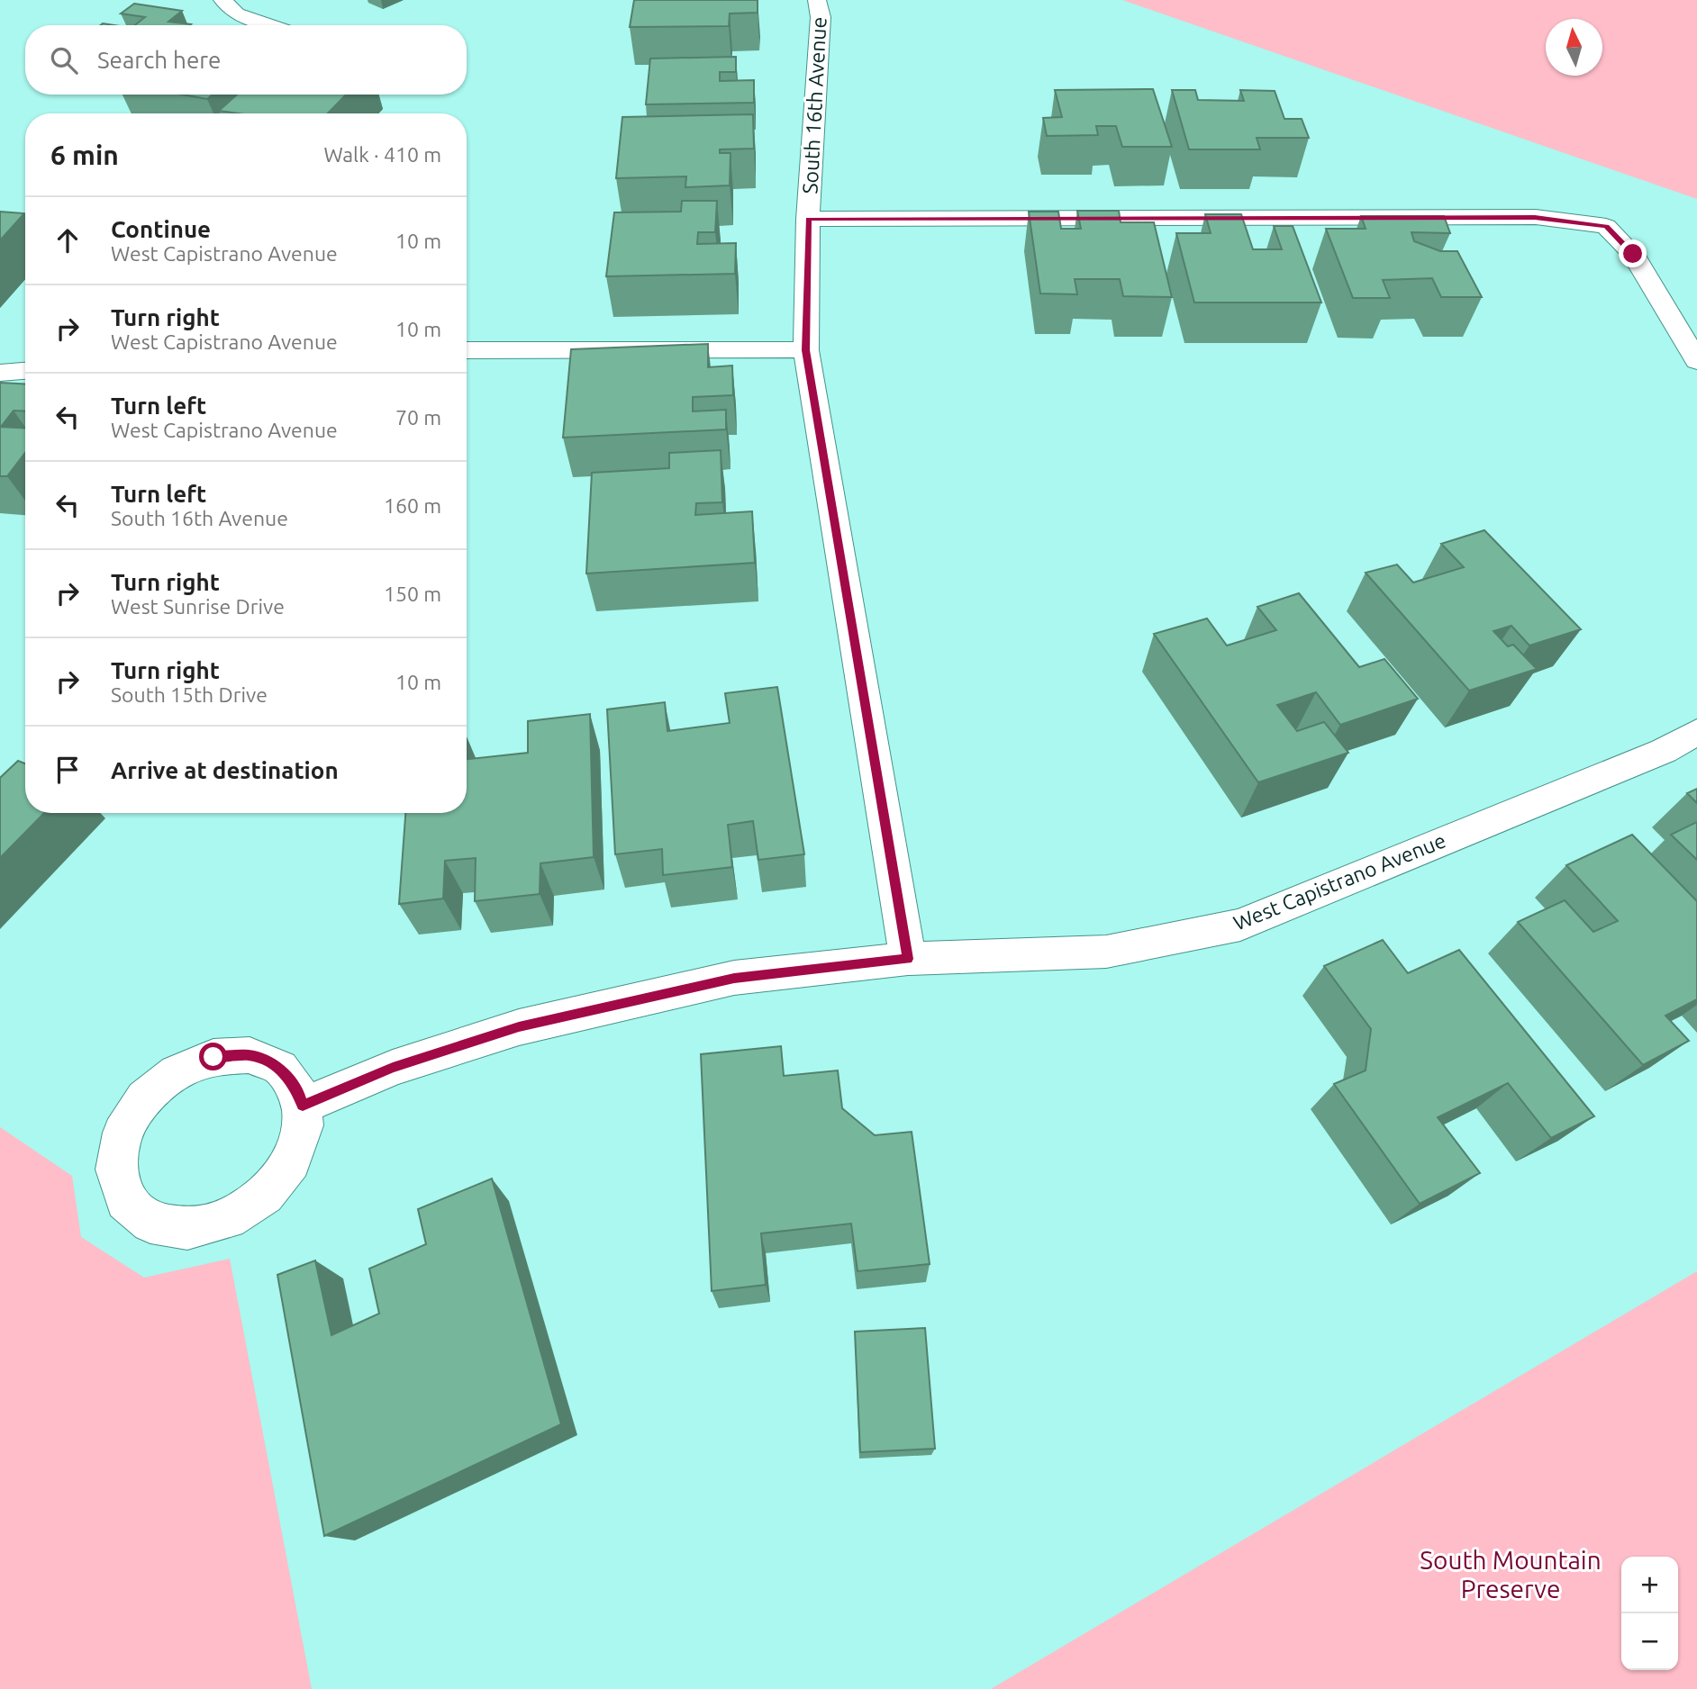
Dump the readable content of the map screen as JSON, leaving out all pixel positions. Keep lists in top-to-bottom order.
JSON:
{
  "streets": {
    "street": ["South 16th Avenue", "West Capistrano Avenue"]
  },
  "crossings": [
    ["South 16th Avenue", "West Capistrano Avenue"]
  ],
  "parks": ["South Mountain Preserve"],
  "north": "top",
  "page": {
    "search": "Search here",
    "heading": ["6 min", "Walk · 410 m"],
    "list": [
      ["Continue", "West Capistrano Avenue", "10 m"],
      ["Turn right", "West Capistrano Avenue", "10 m"],
      ["Turn left", "West Capistrano Avenue", "70 m"],
      ["Turn left", "South 16th Avenue", "160 m"],
      ["Turn right", "West Sunrise Drive", "150 m"],
      ["Turn right", "South 15th Drive", "10 m"],
      "Arrive at destination"
    ],
    "map_buttons": ["+", "−"]
  }
}
